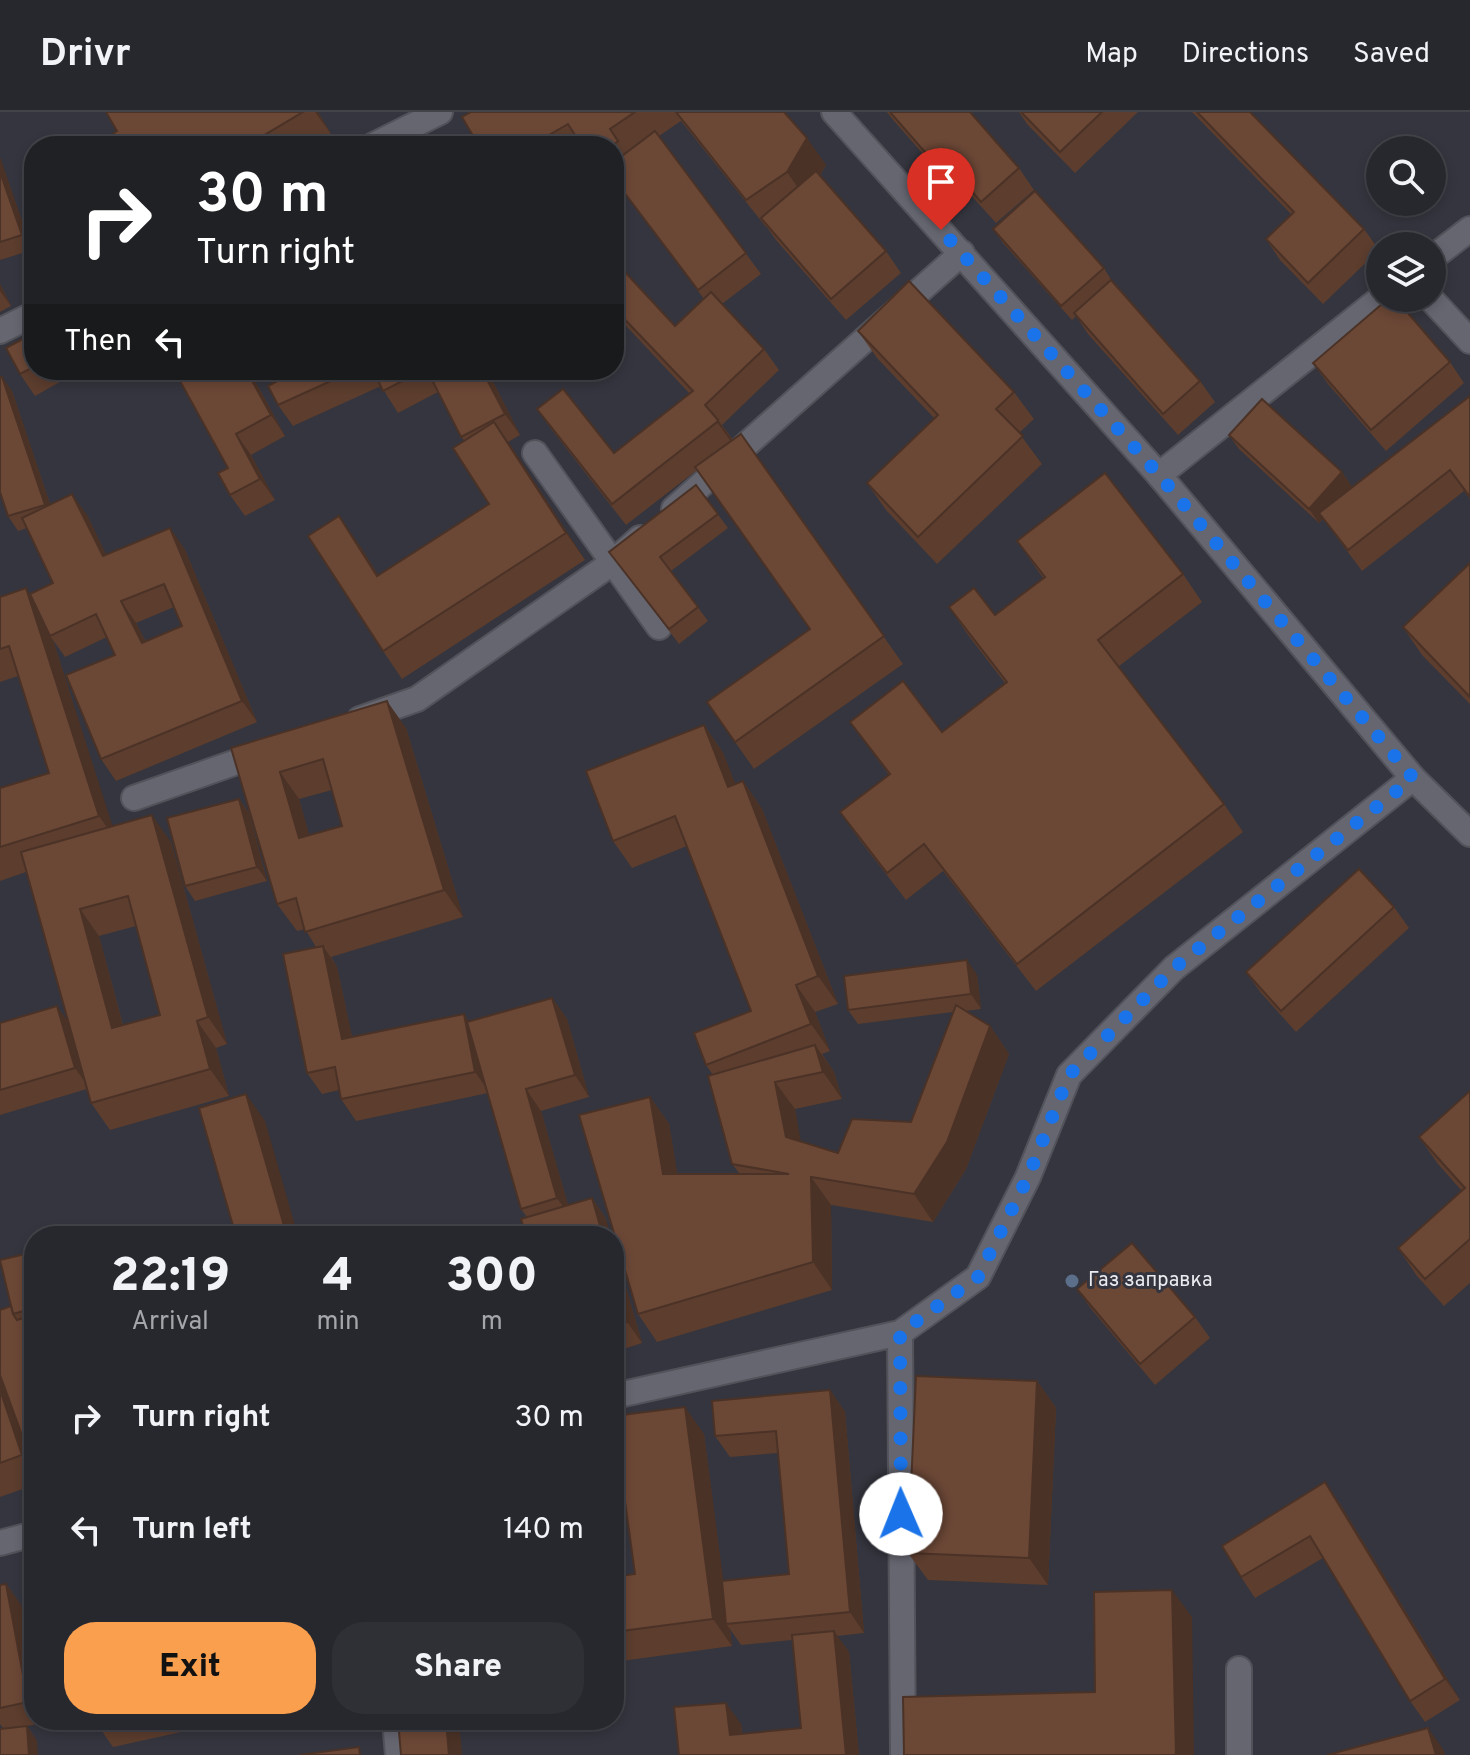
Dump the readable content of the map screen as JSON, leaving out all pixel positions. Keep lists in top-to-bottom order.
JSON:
{
  "places": ["Газ заправка"],
  "page": {
    "header": "Drivr",
    "nav": ["Map", "Directions", "Saved"],
    "turn": ["30 m", "Turn right"],
    "then": "Then",
    "eta": [
      "22:19",
      "Arrival",
      "4",
      "min",
      "300",
      "m"
    ],
    "list": [
      {
        "name": "Turn right",
        "value": "30 m"
      },
      {
        "name": "Turn left",
        "value": "140 m"
      }
    ],
    "buttons": ["Exit", "Share"]
  }
}
